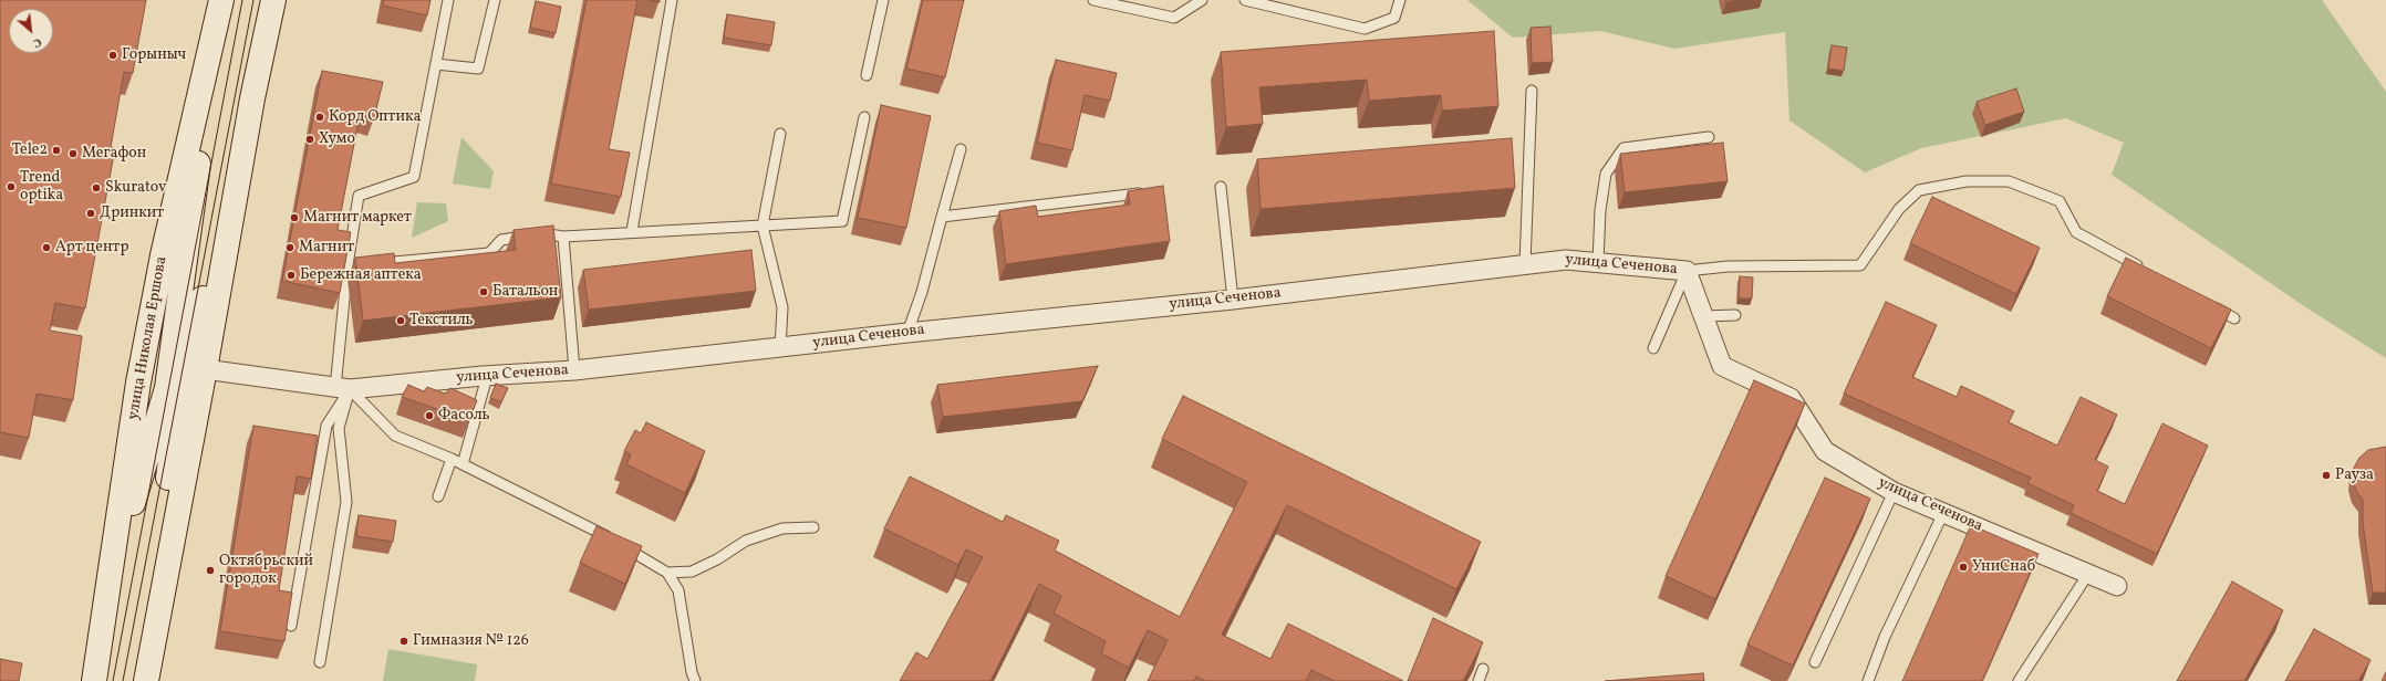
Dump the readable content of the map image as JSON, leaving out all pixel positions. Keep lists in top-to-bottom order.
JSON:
{
  "streets": {
    "street": ["улица Сеченова"]
  },
  "places": [
    "Горыныч",
    "Корд Оптика",
    "Хумо",
    "Tele2",
    "Мегафон",
    "Trend optika",
    "Skuratov",
    "Дринкит",
    "Магнит маркет",
    "Арт центр",
    "Магнит",
    "Бережная аптека",
    "Батальон",
    "Текстиль",
    "Фасоль",
    "Рауза",
    "УниСнаб",
    "Октябрьский городок",
    "Гимназия № 126"
  ],
  "north": "bottom right"
}
